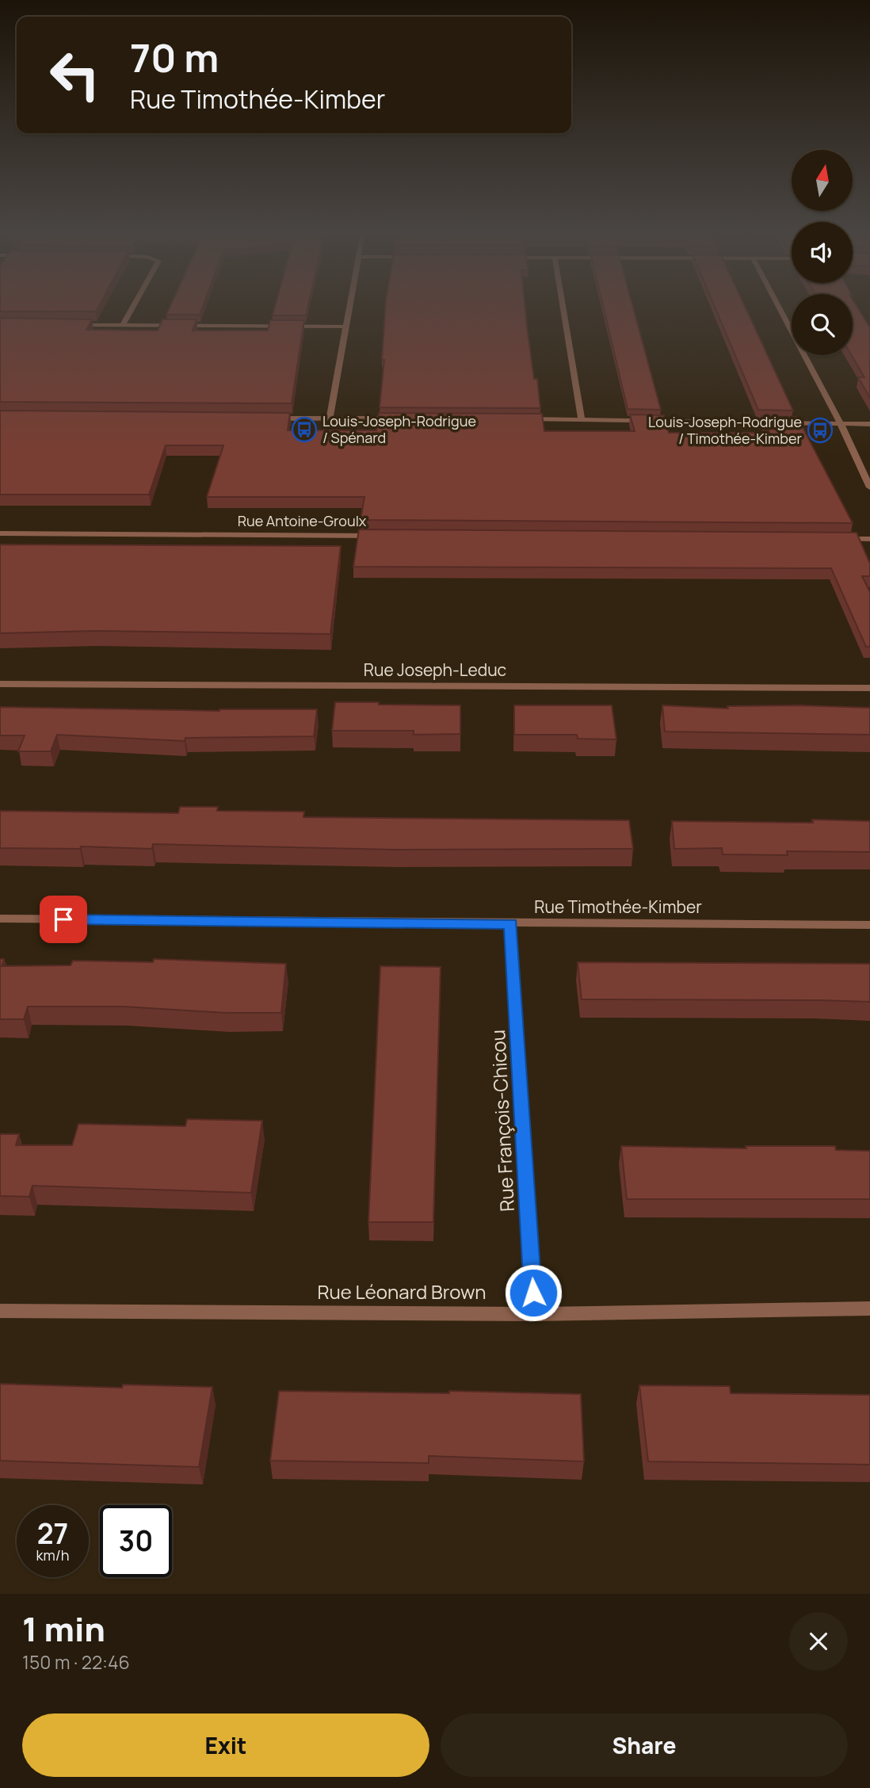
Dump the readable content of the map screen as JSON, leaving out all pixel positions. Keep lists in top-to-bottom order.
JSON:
{
  "streets": {
    "street": [
      "Rue Antoine-Groulx",
      "Rue Joseph-Leduc",
      "Rue Timothée-Kimber",
      "Rue François-Chicou",
      "Rue Léonard Brown"
    ]
  },
  "crossings": [
    ["Rue Timothée-Kimber", "Rue François-Chicou"],
    ["Rue François-Chicou", "Rue Léonard Brown"]
  ],
  "places": {
    "bus stop": ["Louis-Joseph-Rodrigue / Spénard", "Louis-Joseph-Rodrigue / Timothée-Kimber"]
  },
  "north": "top",
  "page": {
    "turn": ["70 m", "Rue Timothée-Kimber"],
    "speed": "27 km/h",
    "limit": "30",
    "heading": ["1 min", "150 m · 22:46"],
    "buttons": ["Exit", "Share"]
  }
}
